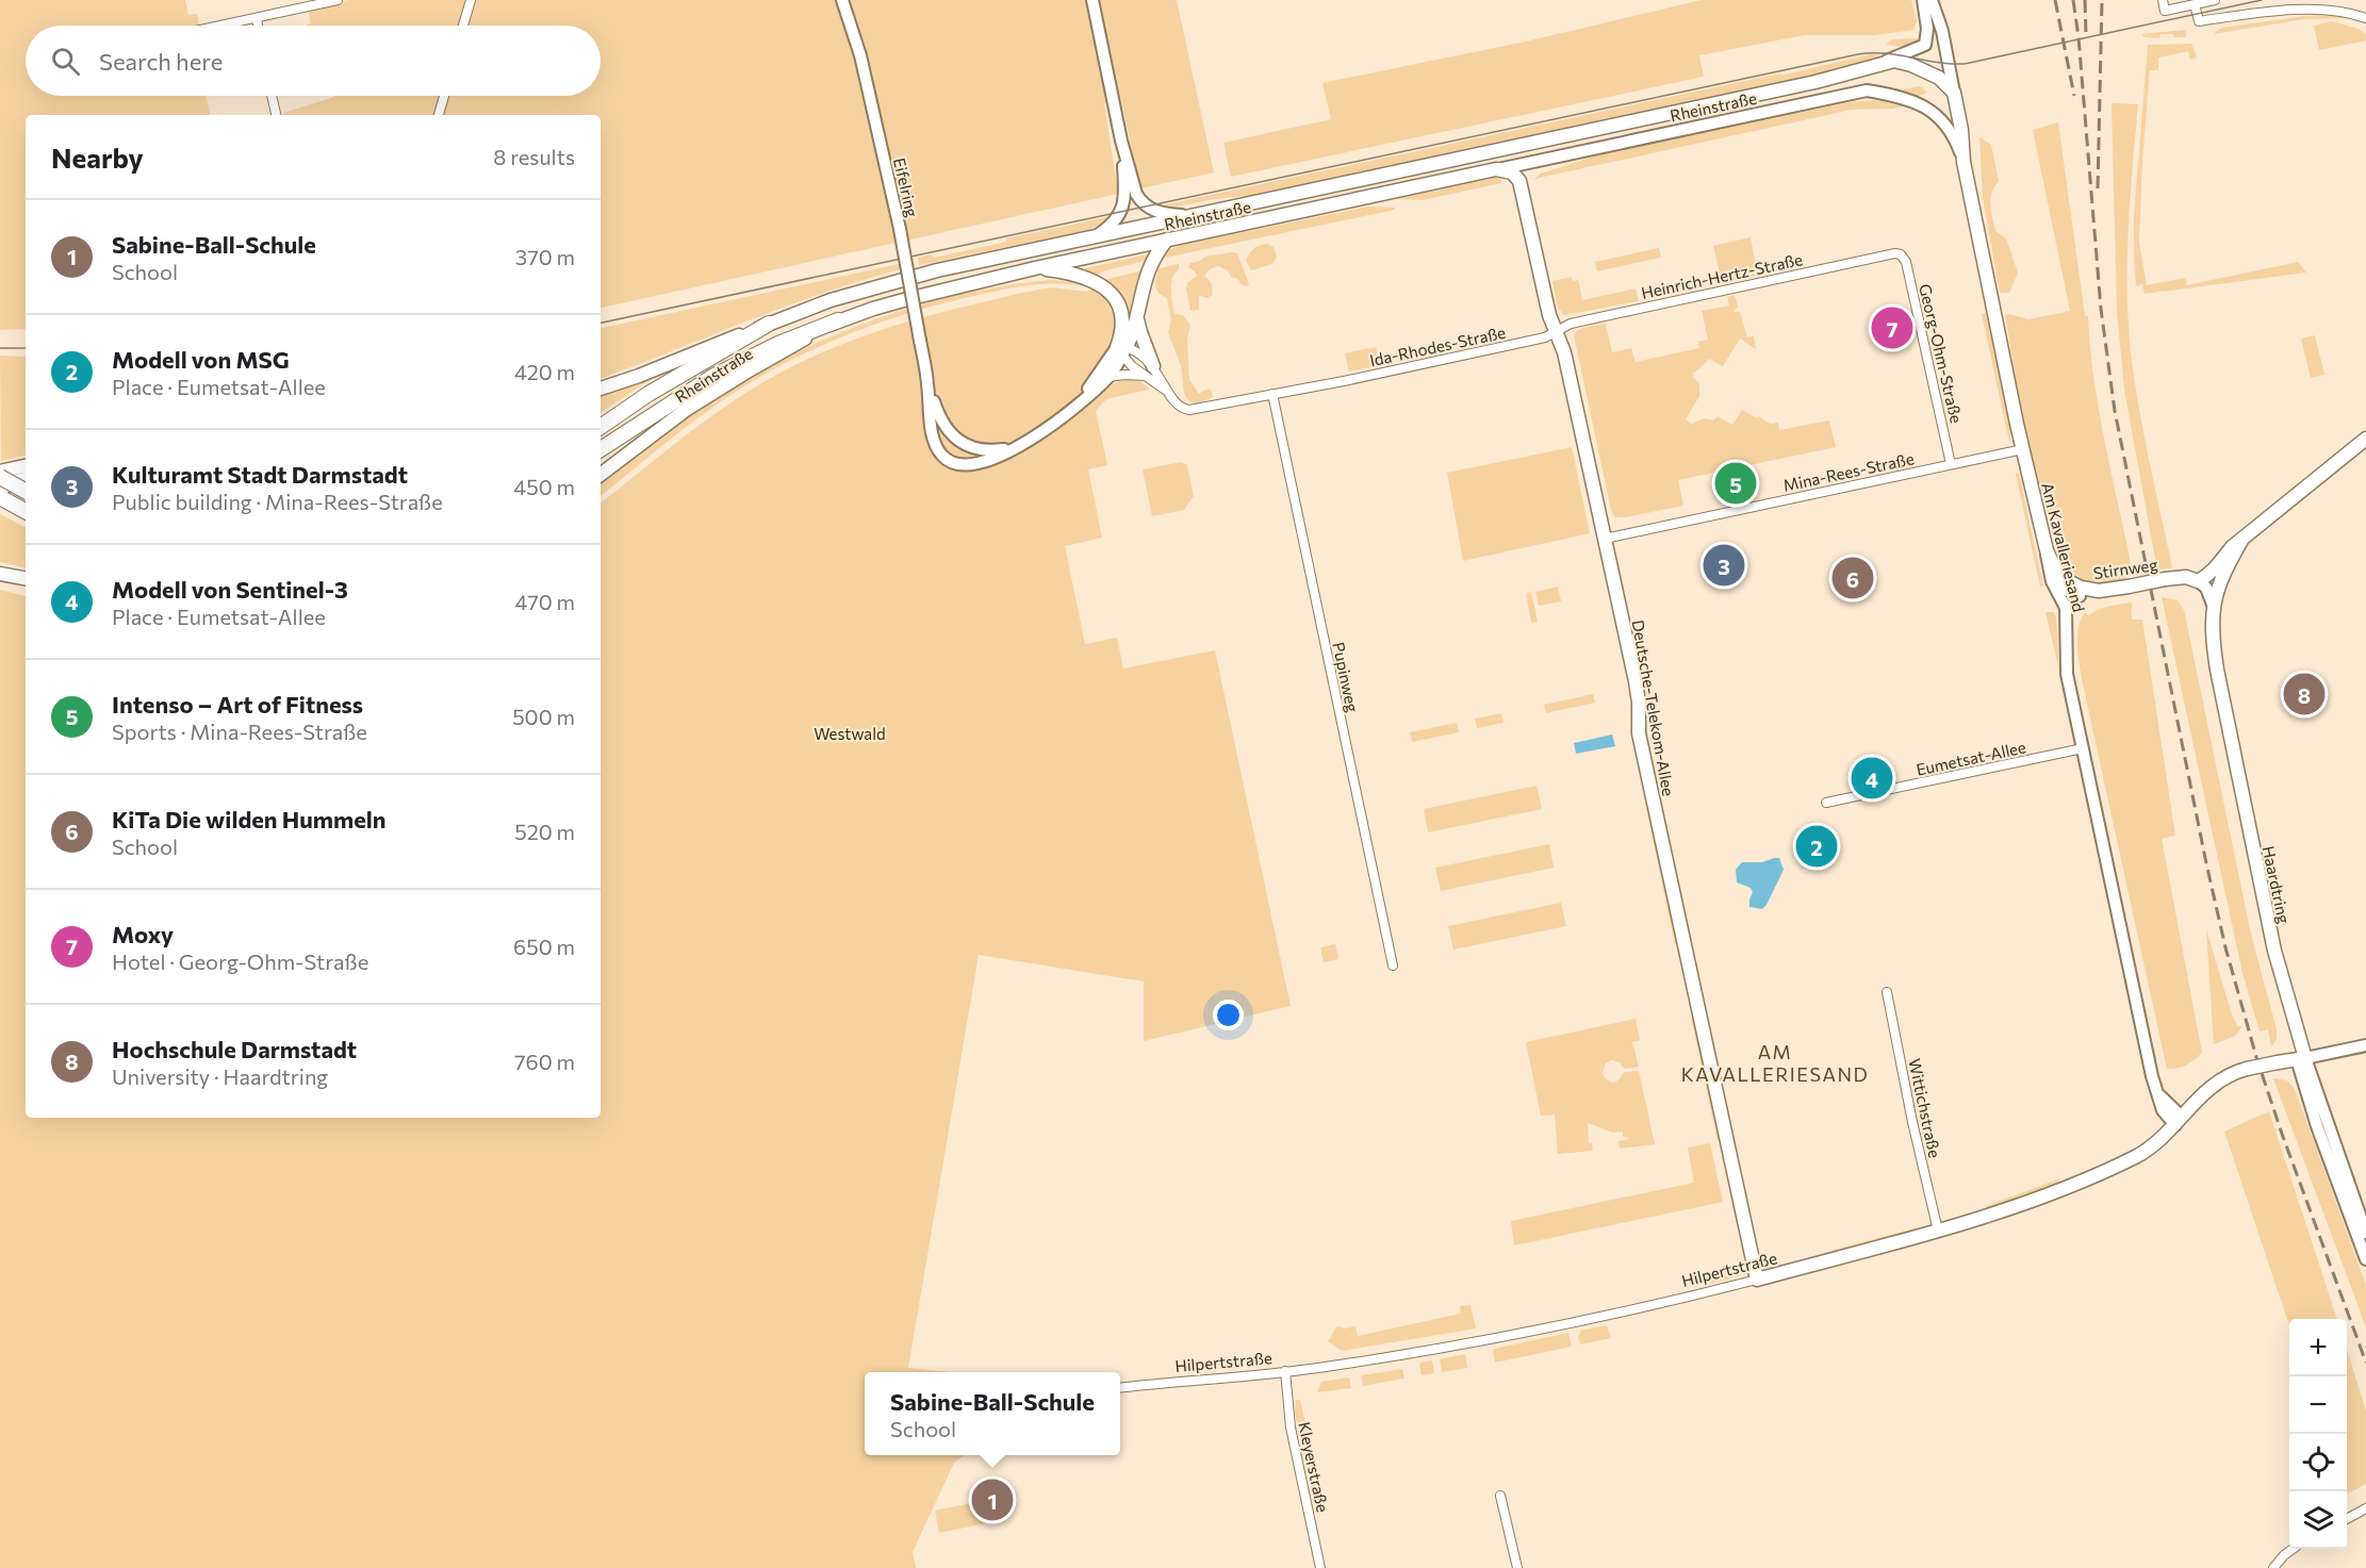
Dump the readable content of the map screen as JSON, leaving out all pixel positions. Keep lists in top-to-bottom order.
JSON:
{
  "streets": {
    "main road": [
      "Rheinstraße",
      "Eifelring",
      "Am Kavalleriesand",
      "Stirnweg",
      "Deutsche-Telekom-Allee",
      "Haardtring",
      "Hilpertstraße"
    ],
    "street": [
      "Heinrich-Hertz-Straße",
      "Ida-Rhodes-Straße",
      "Georg-Ohm-Straße",
      "Mina-Rees-Straße",
      "Pupinweg",
      "Eumetsat-Allee",
      "Wittichstraße",
      "Kleyerstraße"
    ]
  },
  "crossings": [
    ["Rheinstraße", "Am Kavalleriesand"],
    ["Rheinstraße", "Deutsche-Telekom-Allee"],
    ["Heinrich-Hertz-Straße", "Ida-Rhodes-Straße"],
    ["Heinrich-Hertz-Straße", "Georg-Ohm-Straße"],
    ["Heinrich-Hertz-Straße", "Deutsche-Telekom-Allee"],
    ["Ida-Rhodes-Straße", "Pupinweg"],
    ["Ida-Rhodes-Straße", "Deutsche-Telekom-Allee"],
    ["Georg-Ohm-Straße", "Mina-Rees-Straße"],
    ["Mina-Rees-Straße", "Am Kavalleriesand"],
    ["Mina-Rees-Straße", "Deutsche-Telekom-Allee"],
    ["Am Kavalleriesand", "Stirnweg"],
    ["Am Kavalleriesand", "Eumetsat-Allee"],
    ["Am Kavalleriesand", "Hilpertstraße"],
    ["Stirnweg", "Haardtring"],
    ["Deutsche-Telekom-Allee", "Hilpertstraße"],
    ["Haardtring", "Hilpertstraße"],
    ["Wittichstraße", "Hilpertstraße"],
    ["Hilpertstraße", "Kleyerstraße"]
  ],
  "districts": ["AM KAVALLERIESAND"],
  "parks": ["Westwald"],
  "page": {
    "search": "Search here",
    "heading": ["Nearby", "8 results"],
    "list": [
      {
        "mark": "1",
        "name": "Sabine-Ball-Schule",
        "note": "School",
        "value": "370 m"
      },
      {
        "mark": "2",
        "name": "Modell von MSG",
        "note": "Place · Eumetsat-Allee",
        "value": "420 m"
      },
      {
        "mark": "3",
        "name": "Kulturamt Stadt Darmstadt",
        "note": "Public building · Mina-Rees-Straße",
        "value": "450 m"
      },
      {
        "mark": "4",
        "name": "Modell von Sentinel-3",
        "note": "Place · Eumetsat-Allee",
        "value": "470 m"
      },
      {
        "mark": "5",
        "name": "Intenso – Art of Fitness",
        "note": "Sports · Mina-Rees-Straße",
        "value": "500 m"
      },
      {
        "mark": "6",
        "name": "KiTa Die wilden Hummeln",
        "note": "School",
        "value": "520 m"
      },
      {
        "mark": "7",
        "name": "Moxy",
        "note": "Hotel · Georg-Ohm-Straße",
        "value": "650 m"
      },
      {
        "mark": "8",
        "name": "Hochschule Darmstadt",
        "note": "University · Haardtring",
        "value": "760 m"
      }
    ],
    "pins": [
      "7",
      "5",
      "3",
      "6",
      "8",
      "4",
      "2",
      "1"
    ],
    "map_buttons": ["+", "−"],
    "popup": ["Sabine-Ball-Schule", "School"]
  }
}
